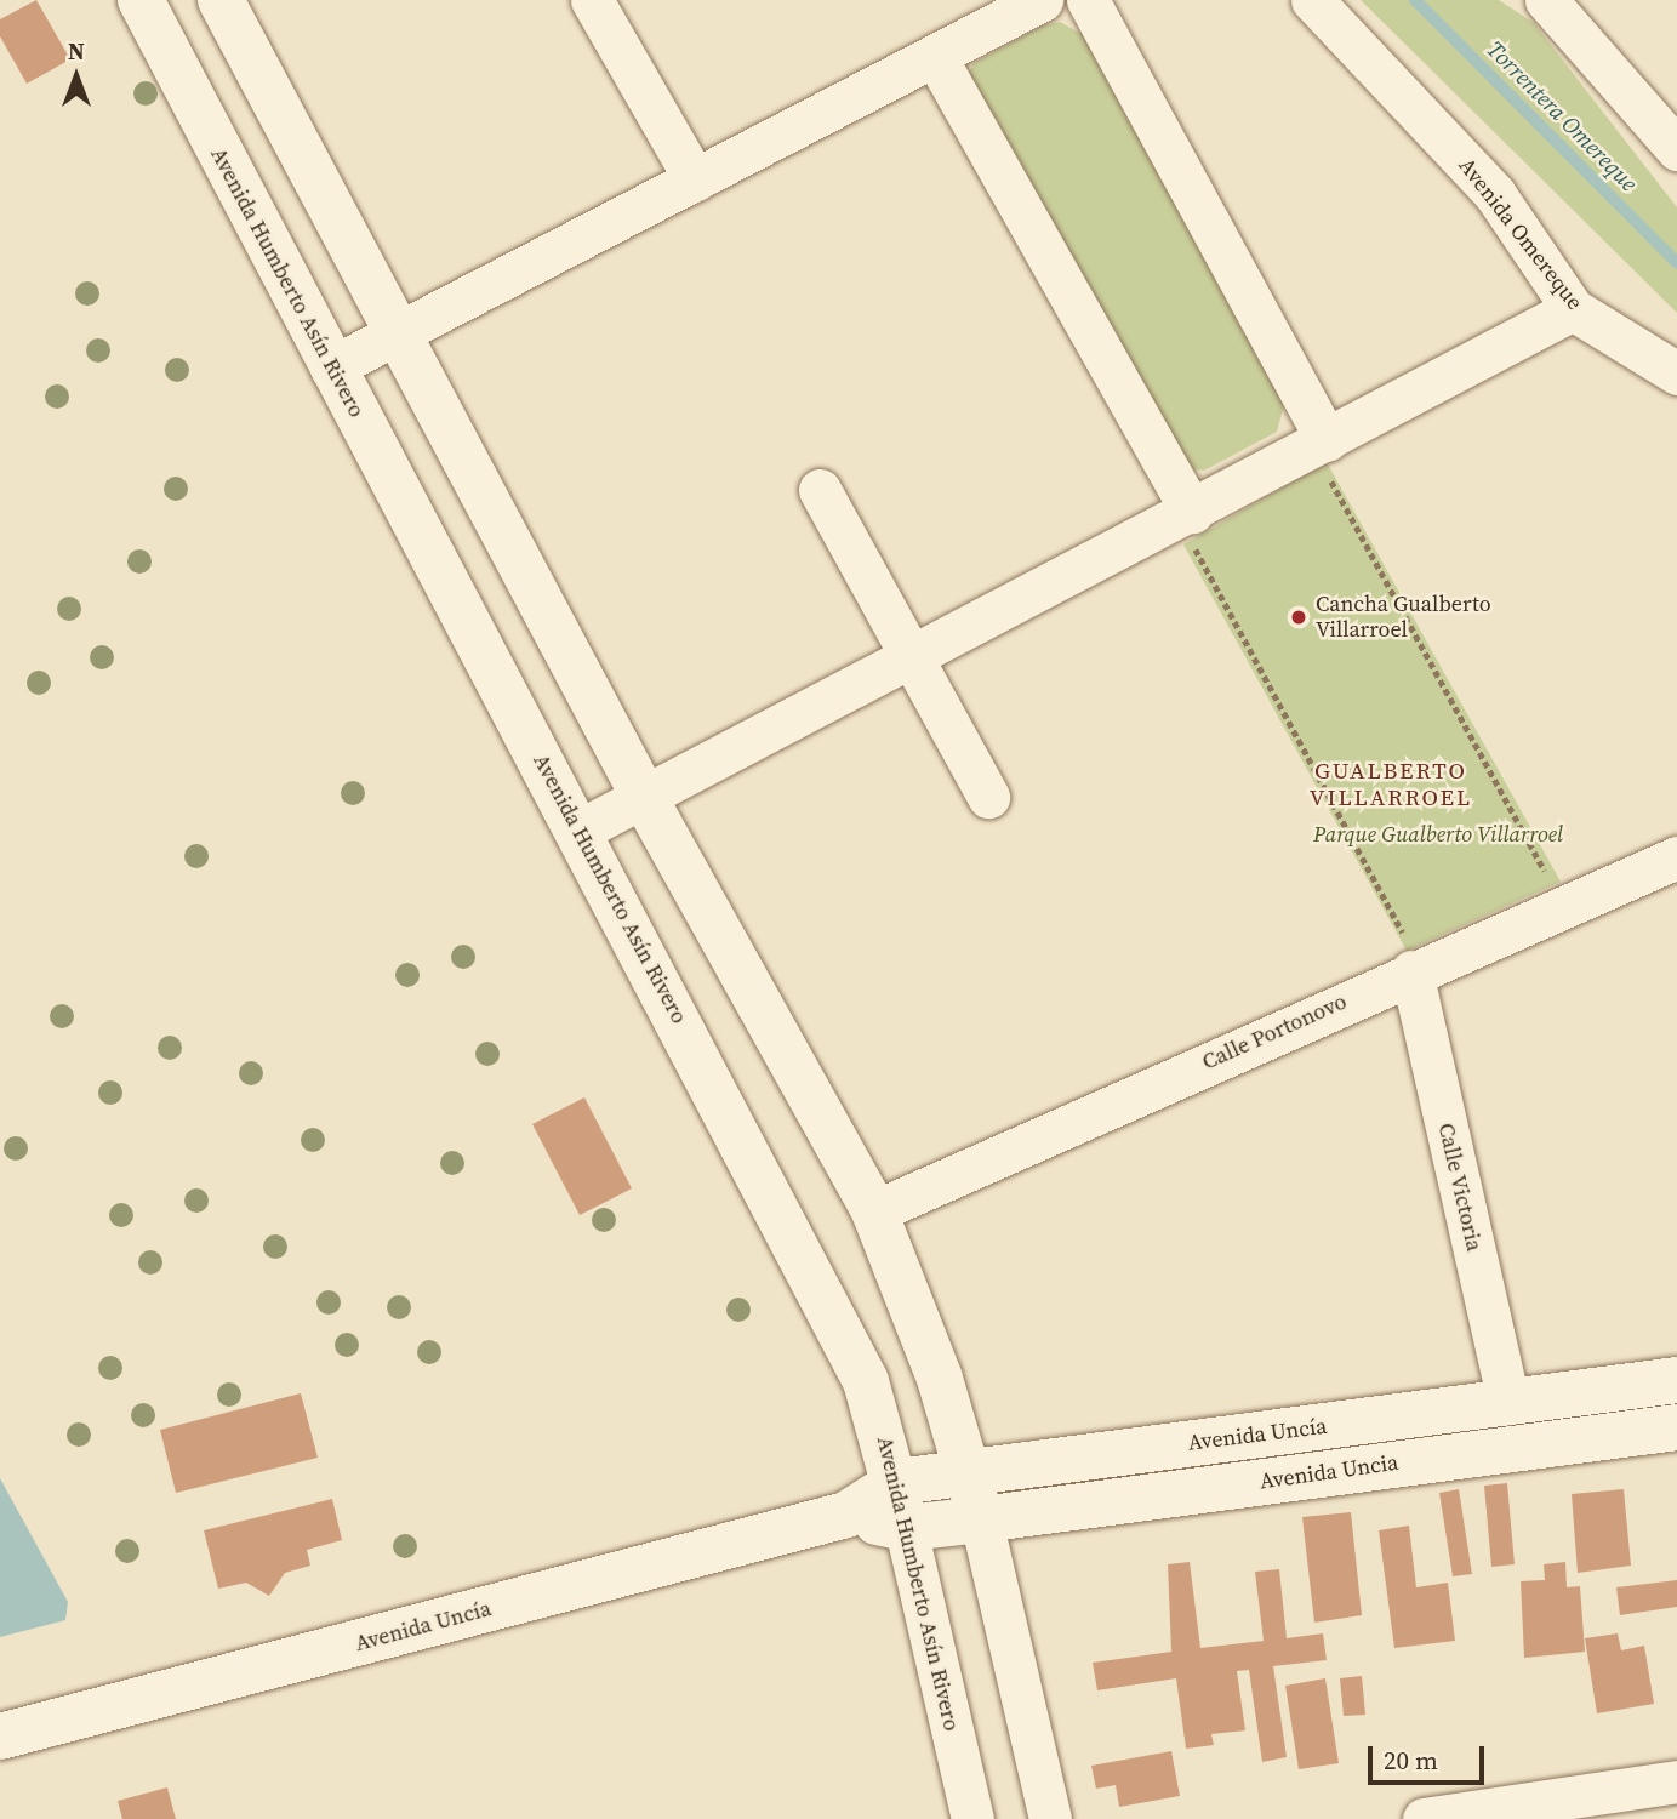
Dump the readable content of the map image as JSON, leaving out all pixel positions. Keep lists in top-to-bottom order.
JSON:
{
  "streets": {
    "street": [
      "Avenida Omereque",
      "Avenida Humberto Asín Rivero",
      "Calle Portonovo",
      "Calle Victoria",
      "Avenida Uncía",
      "Avenida Uncia"
    ]
  },
  "crossings": [
    ["Avenida Humberto Asín Rivero", "Avenida Uncía"],
    ["Calle Portonovo", "Calle Victoria"],
    ["Calle Victoria", "Avenida Uncía"],
    ["Avenida Uncía", "Avenida Uncia"]
  ],
  "districts": ["GUALBERTO VILLARROEL"],
  "water": ["Torrentera Omereque"],
  "parks": ["Parque Gualberto Villarroel"],
  "places": ["Cancha Gualberto Villarroel"],
  "scale_bar": "20 m",
  "north": "top"
}
